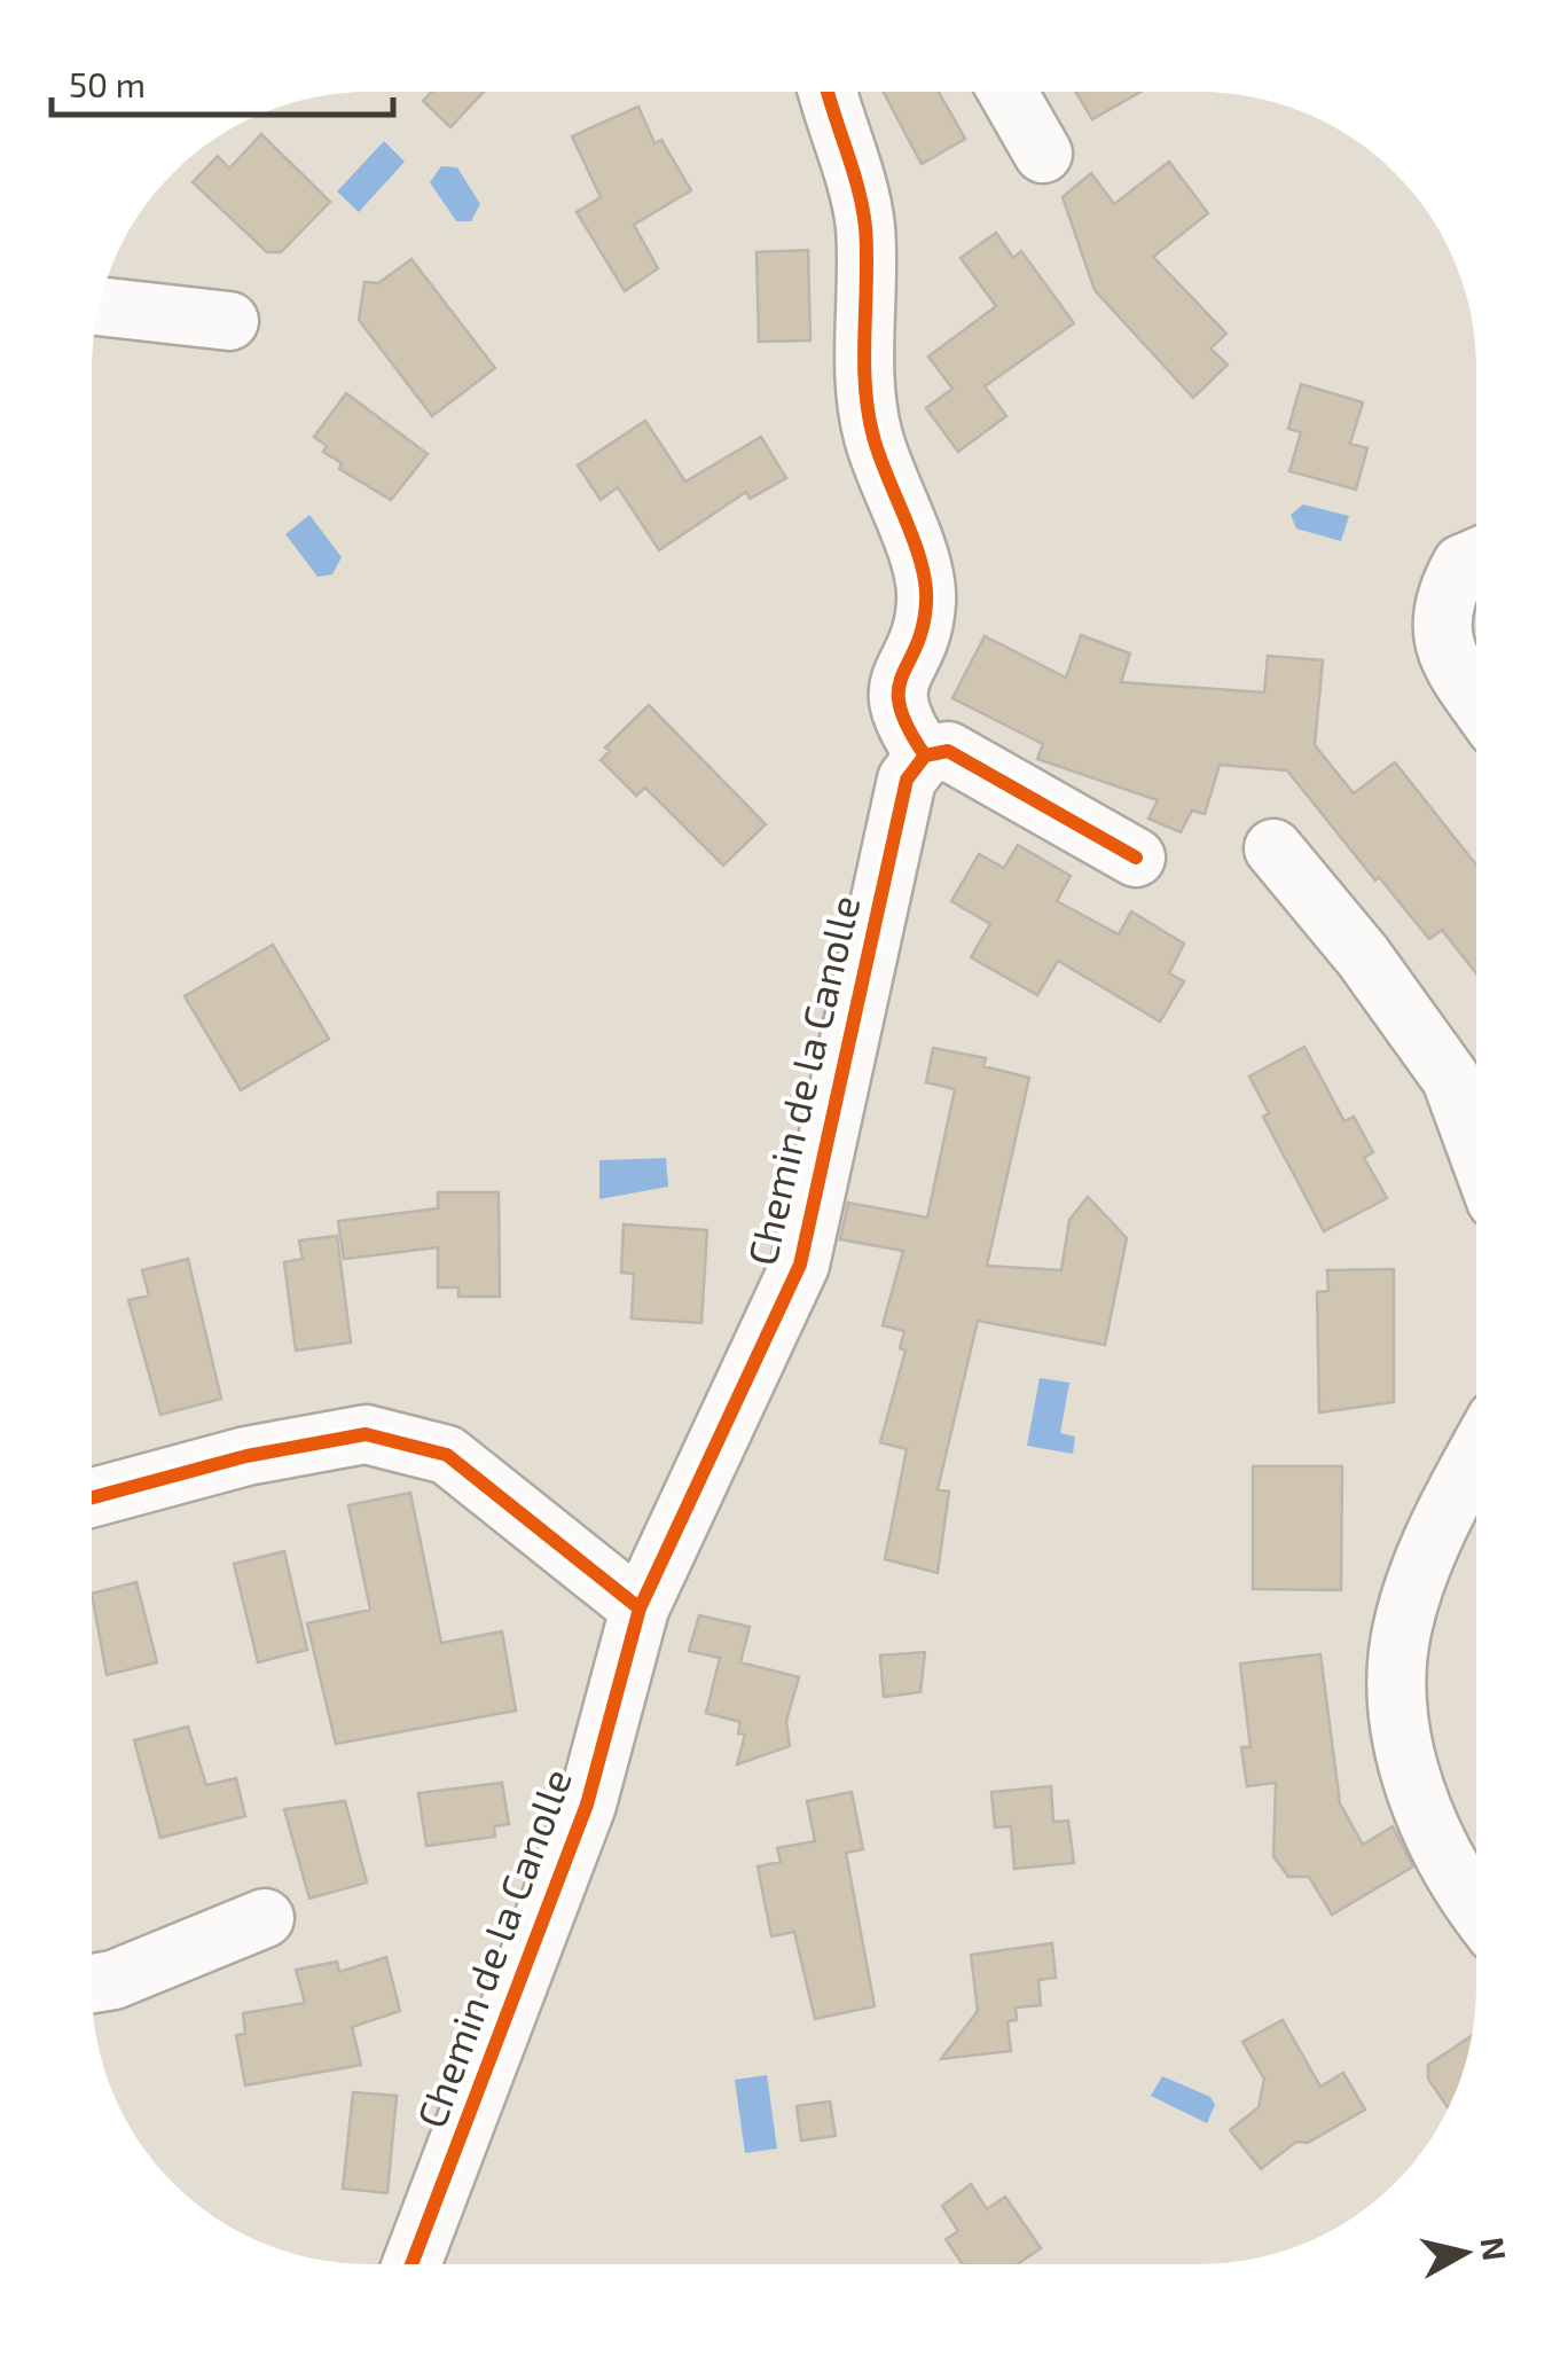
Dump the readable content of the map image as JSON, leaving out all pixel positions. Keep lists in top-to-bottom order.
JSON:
{
  "streets": {
    "street": ["Chemin de la Canolle"]
  },
  "scale_bar": "50 m",
  "north": "right"
}
